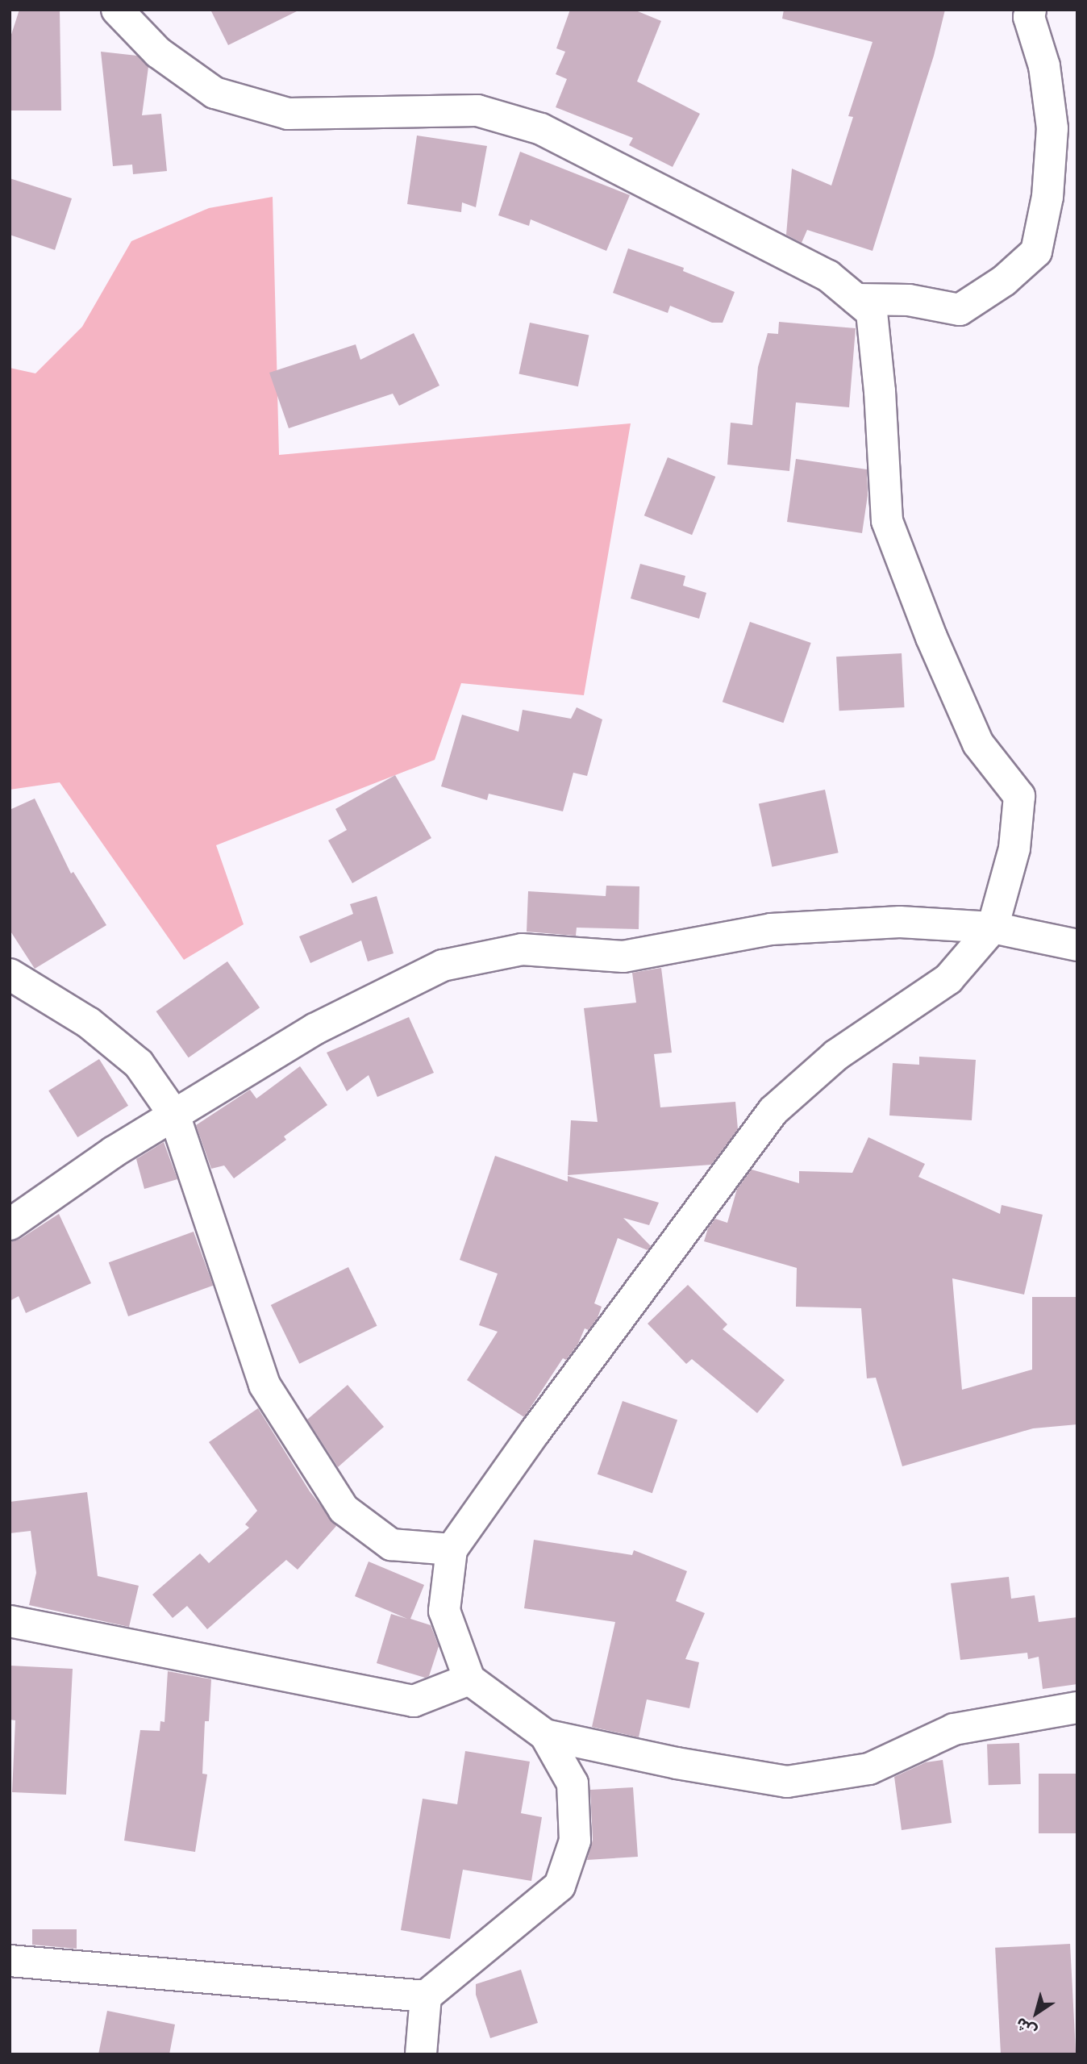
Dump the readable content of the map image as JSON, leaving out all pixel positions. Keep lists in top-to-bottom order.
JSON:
{
  "north": "bottom left"
}
